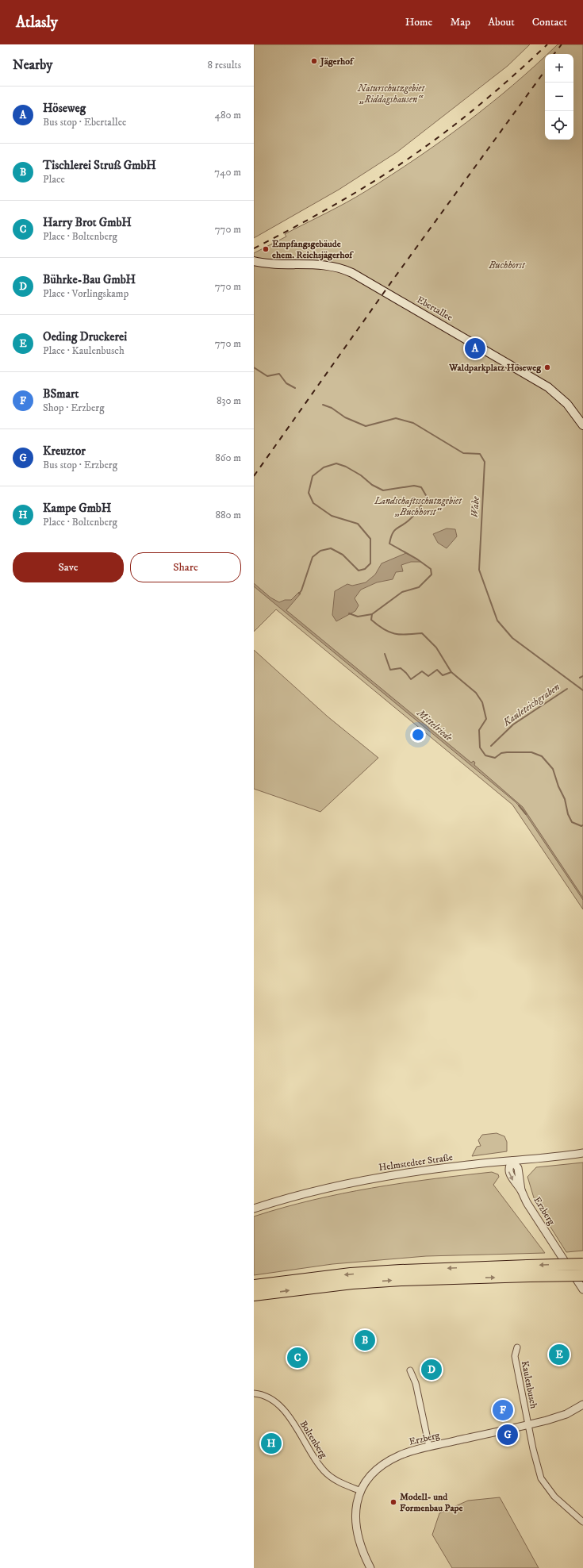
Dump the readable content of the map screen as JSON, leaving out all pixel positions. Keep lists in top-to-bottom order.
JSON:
{
  "streets": {
    "main road": ["Ebertallee"],
    "street": [
      "Helmstedter Straße",
      "Erzberg",
      "Kaulenbusch",
      "Boltenberg"
    ]
  },
  "crossings": [
    ["Helmstedter Straße", "Erzberg"],
    ["Erzberg", "Kaulenbusch"],
    ["Erzberg", "Boltenberg"]
  ],
  "water": ["Wabe", "Kauleteichgraben", "Mittelriede"],
  "parks": ["Naturschutzgebiet „Riddagshausen“", "Buchhorst", "Landschaftsschutzgebiet „Buchhorst“"],
  "places": [
    "Jägerhof",
    "Empfangsgebäude ehem. Reichsjägerhof",
    "Waldparkplatz Höseweg",
    "Modell- und Formenbau Pape"
  ],
  "page": {
    "header": "Atlasly",
    "nav": [
      "Home",
      "Map",
      "About",
      "Contact"
    ],
    "heading": ["Nearby", "8 results"],
    "map_buttons": ["+", "−"],
    "list": [
      {
        "mark": "A",
        "name": "Höseweg",
        "note": "Bus stop · Ebertallee",
        "value": "480 m"
      },
      {
        "mark": "B",
        "name": "Tischlerei Struß GmbH",
        "note": "Place",
        "value": "740 m"
      },
      {
        "mark": "C",
        "name": "Harry Brot GmbH",
        "note": "Place · Boltenberg",
        "value": "770 m"
      },
      {
        "mark": "D",
        "name": "Bührke-Bau GmbH",
        "note": "Place · Vorlingskamp",
        "value": "770 m"
      },
      {
        "mark": "E",
        "name": "Oeding Druckerei",
        "note": "Place · Kaulenbusch",
        "value": "770 m"
      },
      {
        "mark": "F",
        "name": "BSmart",
        "note": "Shop · Erzberg",
        "value": "830 m"
      },
      {
        "mark": "G",
        "name": "Kreuztor",
        "note": "Bus stop · Erzberg",
        "value": "860 m"
      },
      {
        "mark": "H",
        "name": "Kampe GmbH",
        "note": "Place · Boltenberg",
        "value": "880 m"
      }
    ],
    "pins": [
      "A",
      "B",
      "E",
      "C",
      "D",
      "F",
      "G",
      "H"
    ],
    "buttons": ["Save", "Share"]
  }
}
